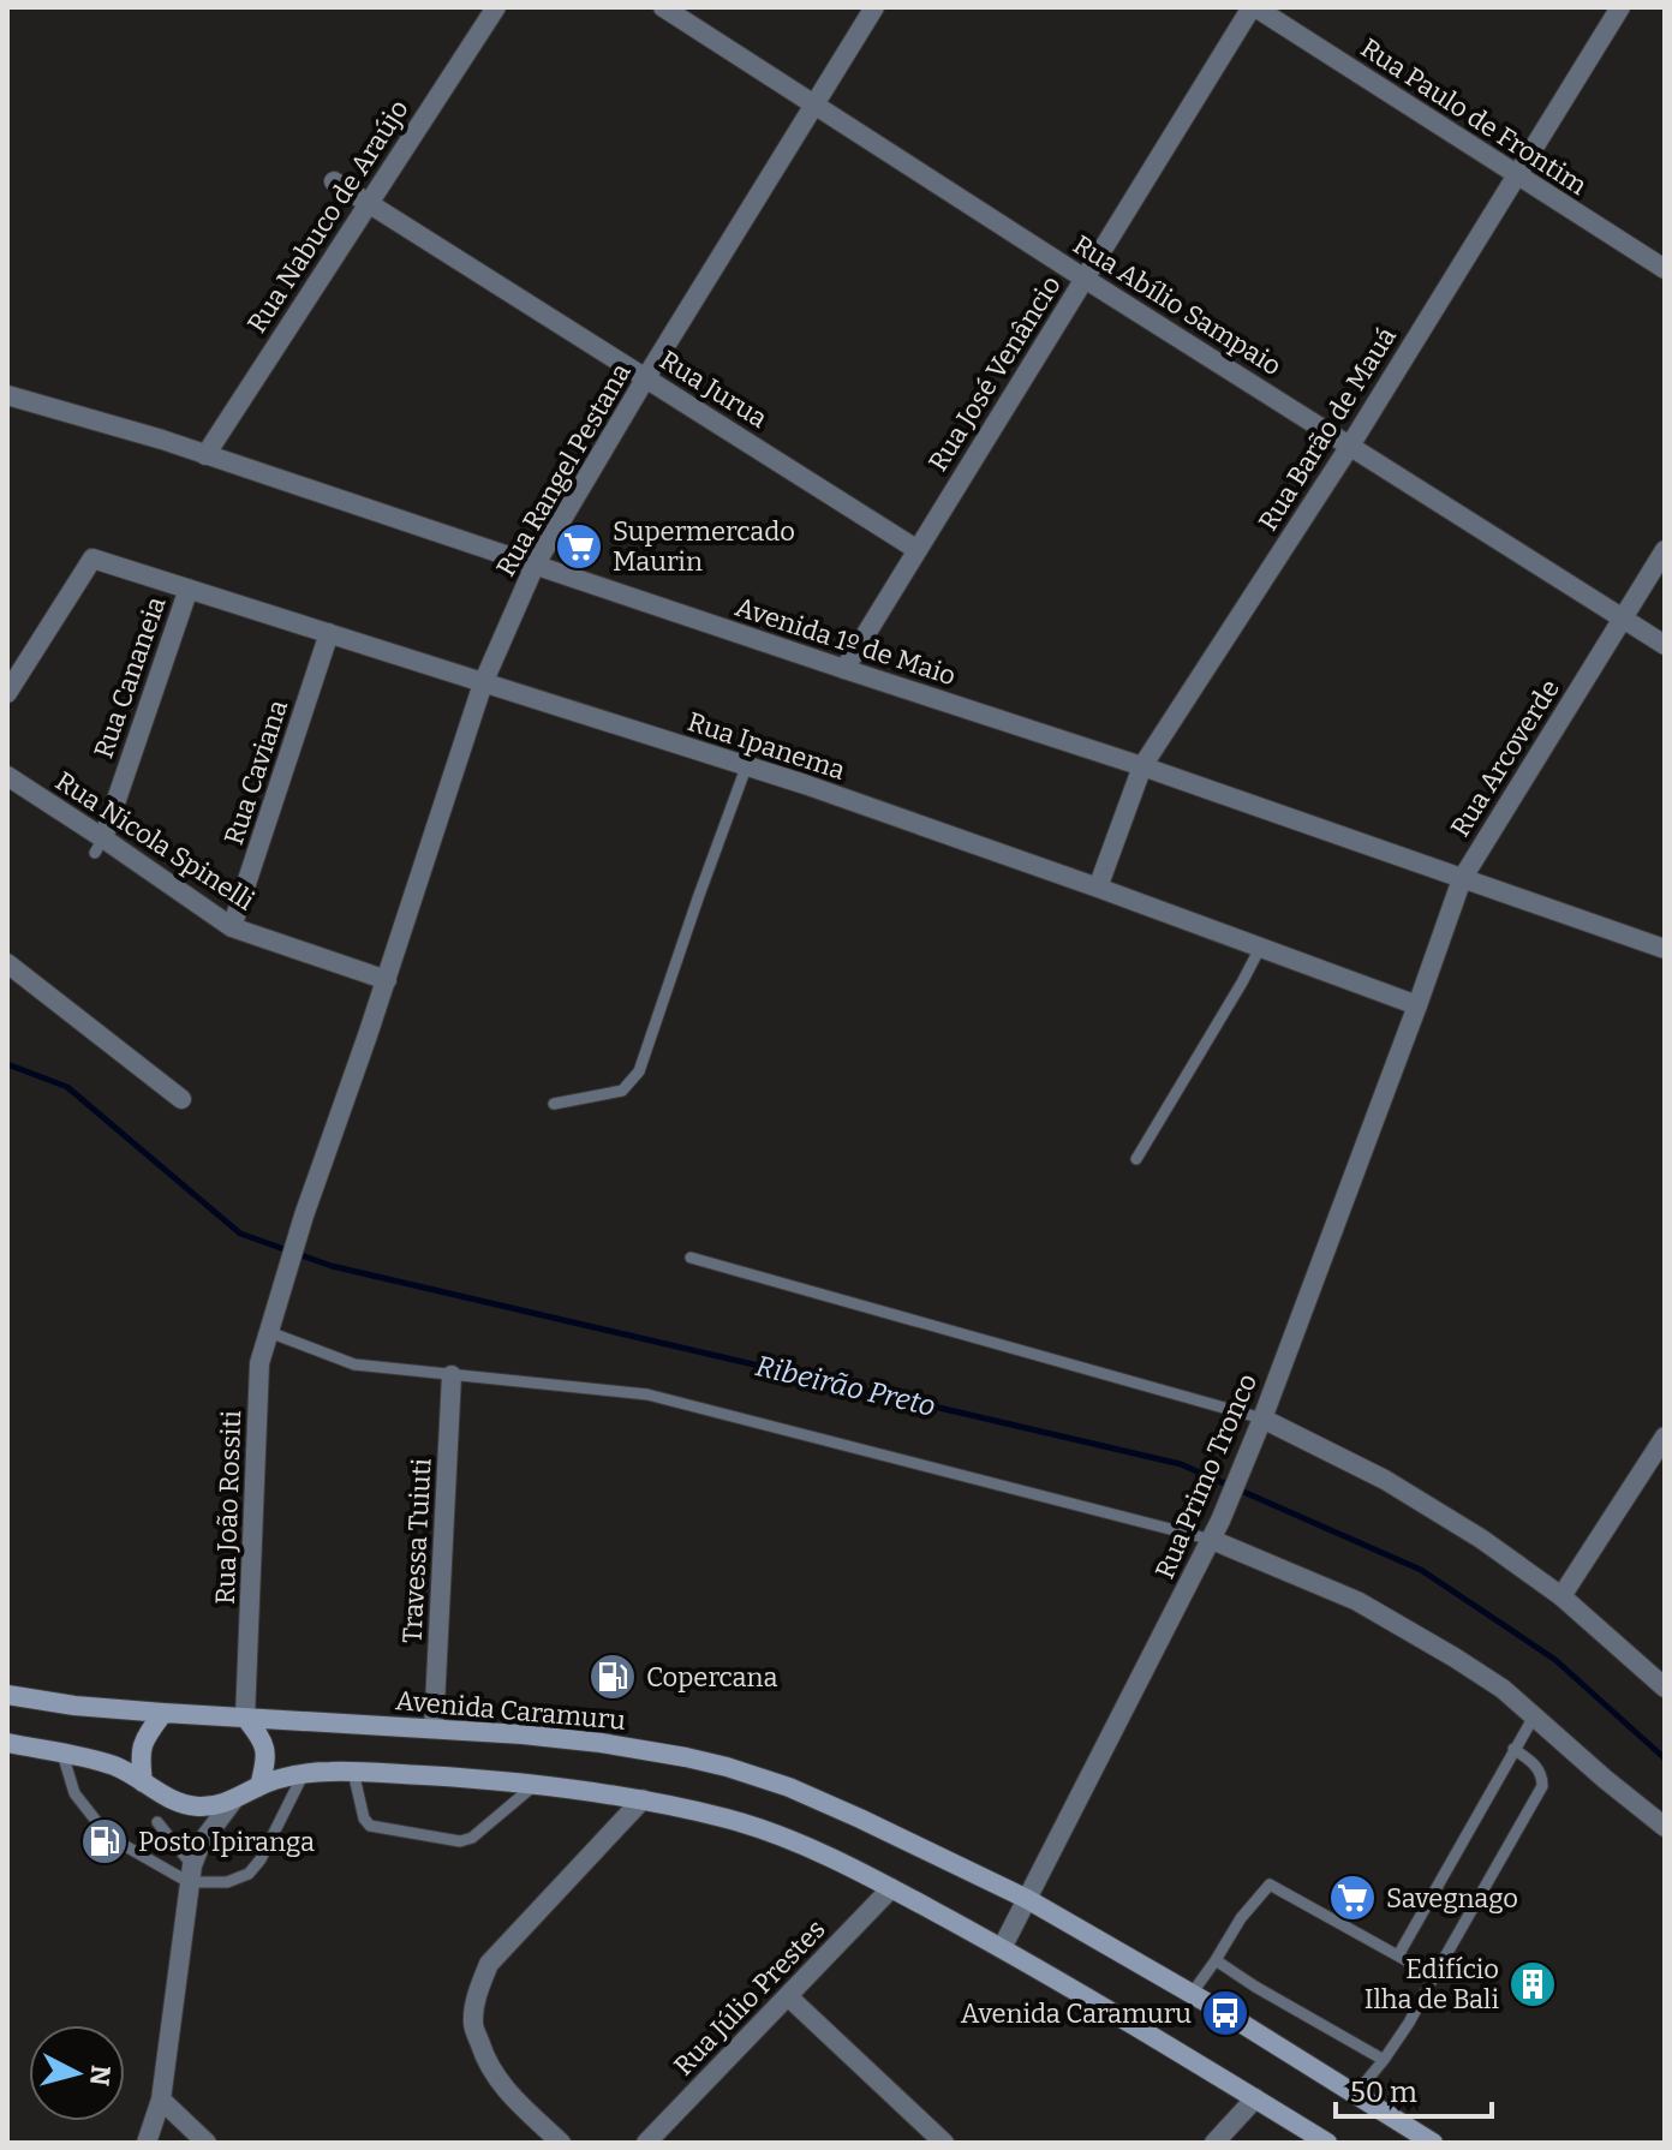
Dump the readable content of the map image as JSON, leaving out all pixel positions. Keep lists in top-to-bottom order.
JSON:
{
  "streets": {
    "main road": ["Avenida Caramuru"],
    "street": [
      "Rua Paulo de Frontim",
      "Rua Nabuco de Araújo",
      "Rua Abílio Sampaio",
      "Rua José Venâncio",
      "Rua Jurua",
      "Rua Barão de Mauá",
      "Rua Rangel Pestana",
      "Avenida 1º de Maio",
      "Rua Cananeia",
      "Rua Ipanema",
      "Rua Arcoverde",
      "Rua Caviana",
      "Rua Nicola Spinelli",
      "Rua Primo Tronco",
      "Rua João Rossiti",
      "Travessa Tuiuti",
      "Rua Júlio Prestes"
    ]
  },
  "crossings": [
    ["Rua Paulo de Frontim", "Rua José Venâncio"],
    ["Rua Paulo de Frontim", "Rua Barão de Mauá"],
    ["Rua Nabuco de Araújo", "Rua Jurua"],
    ["Rua Nabuco de Araújo", "Avenida 1º de Maio"],
    ["Rua Abílio Sampaio", "Rua José Venâncio"],
    ["Rua Abílio Sampaio", "Rua Barão de Mauá"],
    ["Rua Abílio Sampaio", "Rua Rangel Pestana"],
    ["Rua Abílio Sampaio", "Rua Arcoverde"],
    ["Rua José Venâncio", "Rua Jurua"],
    ["Rua José Venâncio", "Avenida 1º de Maio"],
    ["Rua Jurua", "Rua Rangel Pestana"],
    ["Rua Barão de Mauá", "Avenida 1º de Maio"],
    ["Rua Barão de Mauá", "Rua Ipanema"],
    ["Rua Rangel Pestana", "Avenida 1º de Maio"],
    ["Rua Rangel Pestana", "Rua Ipanema"],
    ["Rua Rangel Pestana", "Rua Nicola Spinelli"],
    ["Rua Rangel Pestana", "Rua João Rossiti"],
    ["Avenida 1º de Maio", "Rua Arcoverde"],
    ["Rua Cananeia", "Rua Ipanema"],
    ["Rua Cananeia", "Rua Nicola Spinelli"],
    ["Rua Ipanema", "Rua Arcoverde"],
    ["Rua Ipanema", "Rua Caviana"],
    ["Rua Ipanema", "Rua Primo Tronco"],
    ["Rua Arcoverde", "Rua Primo Tronco"],
    ["Rua Caviana", "Rua Nicola Spinelli"],
    ["Rua Primo Tronco", "Avenida Caramuru"],
    ["Rua João Rossiti", "Avenida Caramuru"],
    ["Travessa Tuiuti", "Avenida Caramuru"]
  ],
  "water": ["Ribeirão Preto"],
  "places": {
    "supermarket": ["Supermercado Maurin", "Savegnago"],
    "fuel station": ["Copercana", "Posto Ipiranga"],
    "building": ["Edifício Ilha de Bali"],
    "bus stop": ["Avenida Caramuru"]
  },
  "scale_bar": "50 m",
  "north": "right"
}
